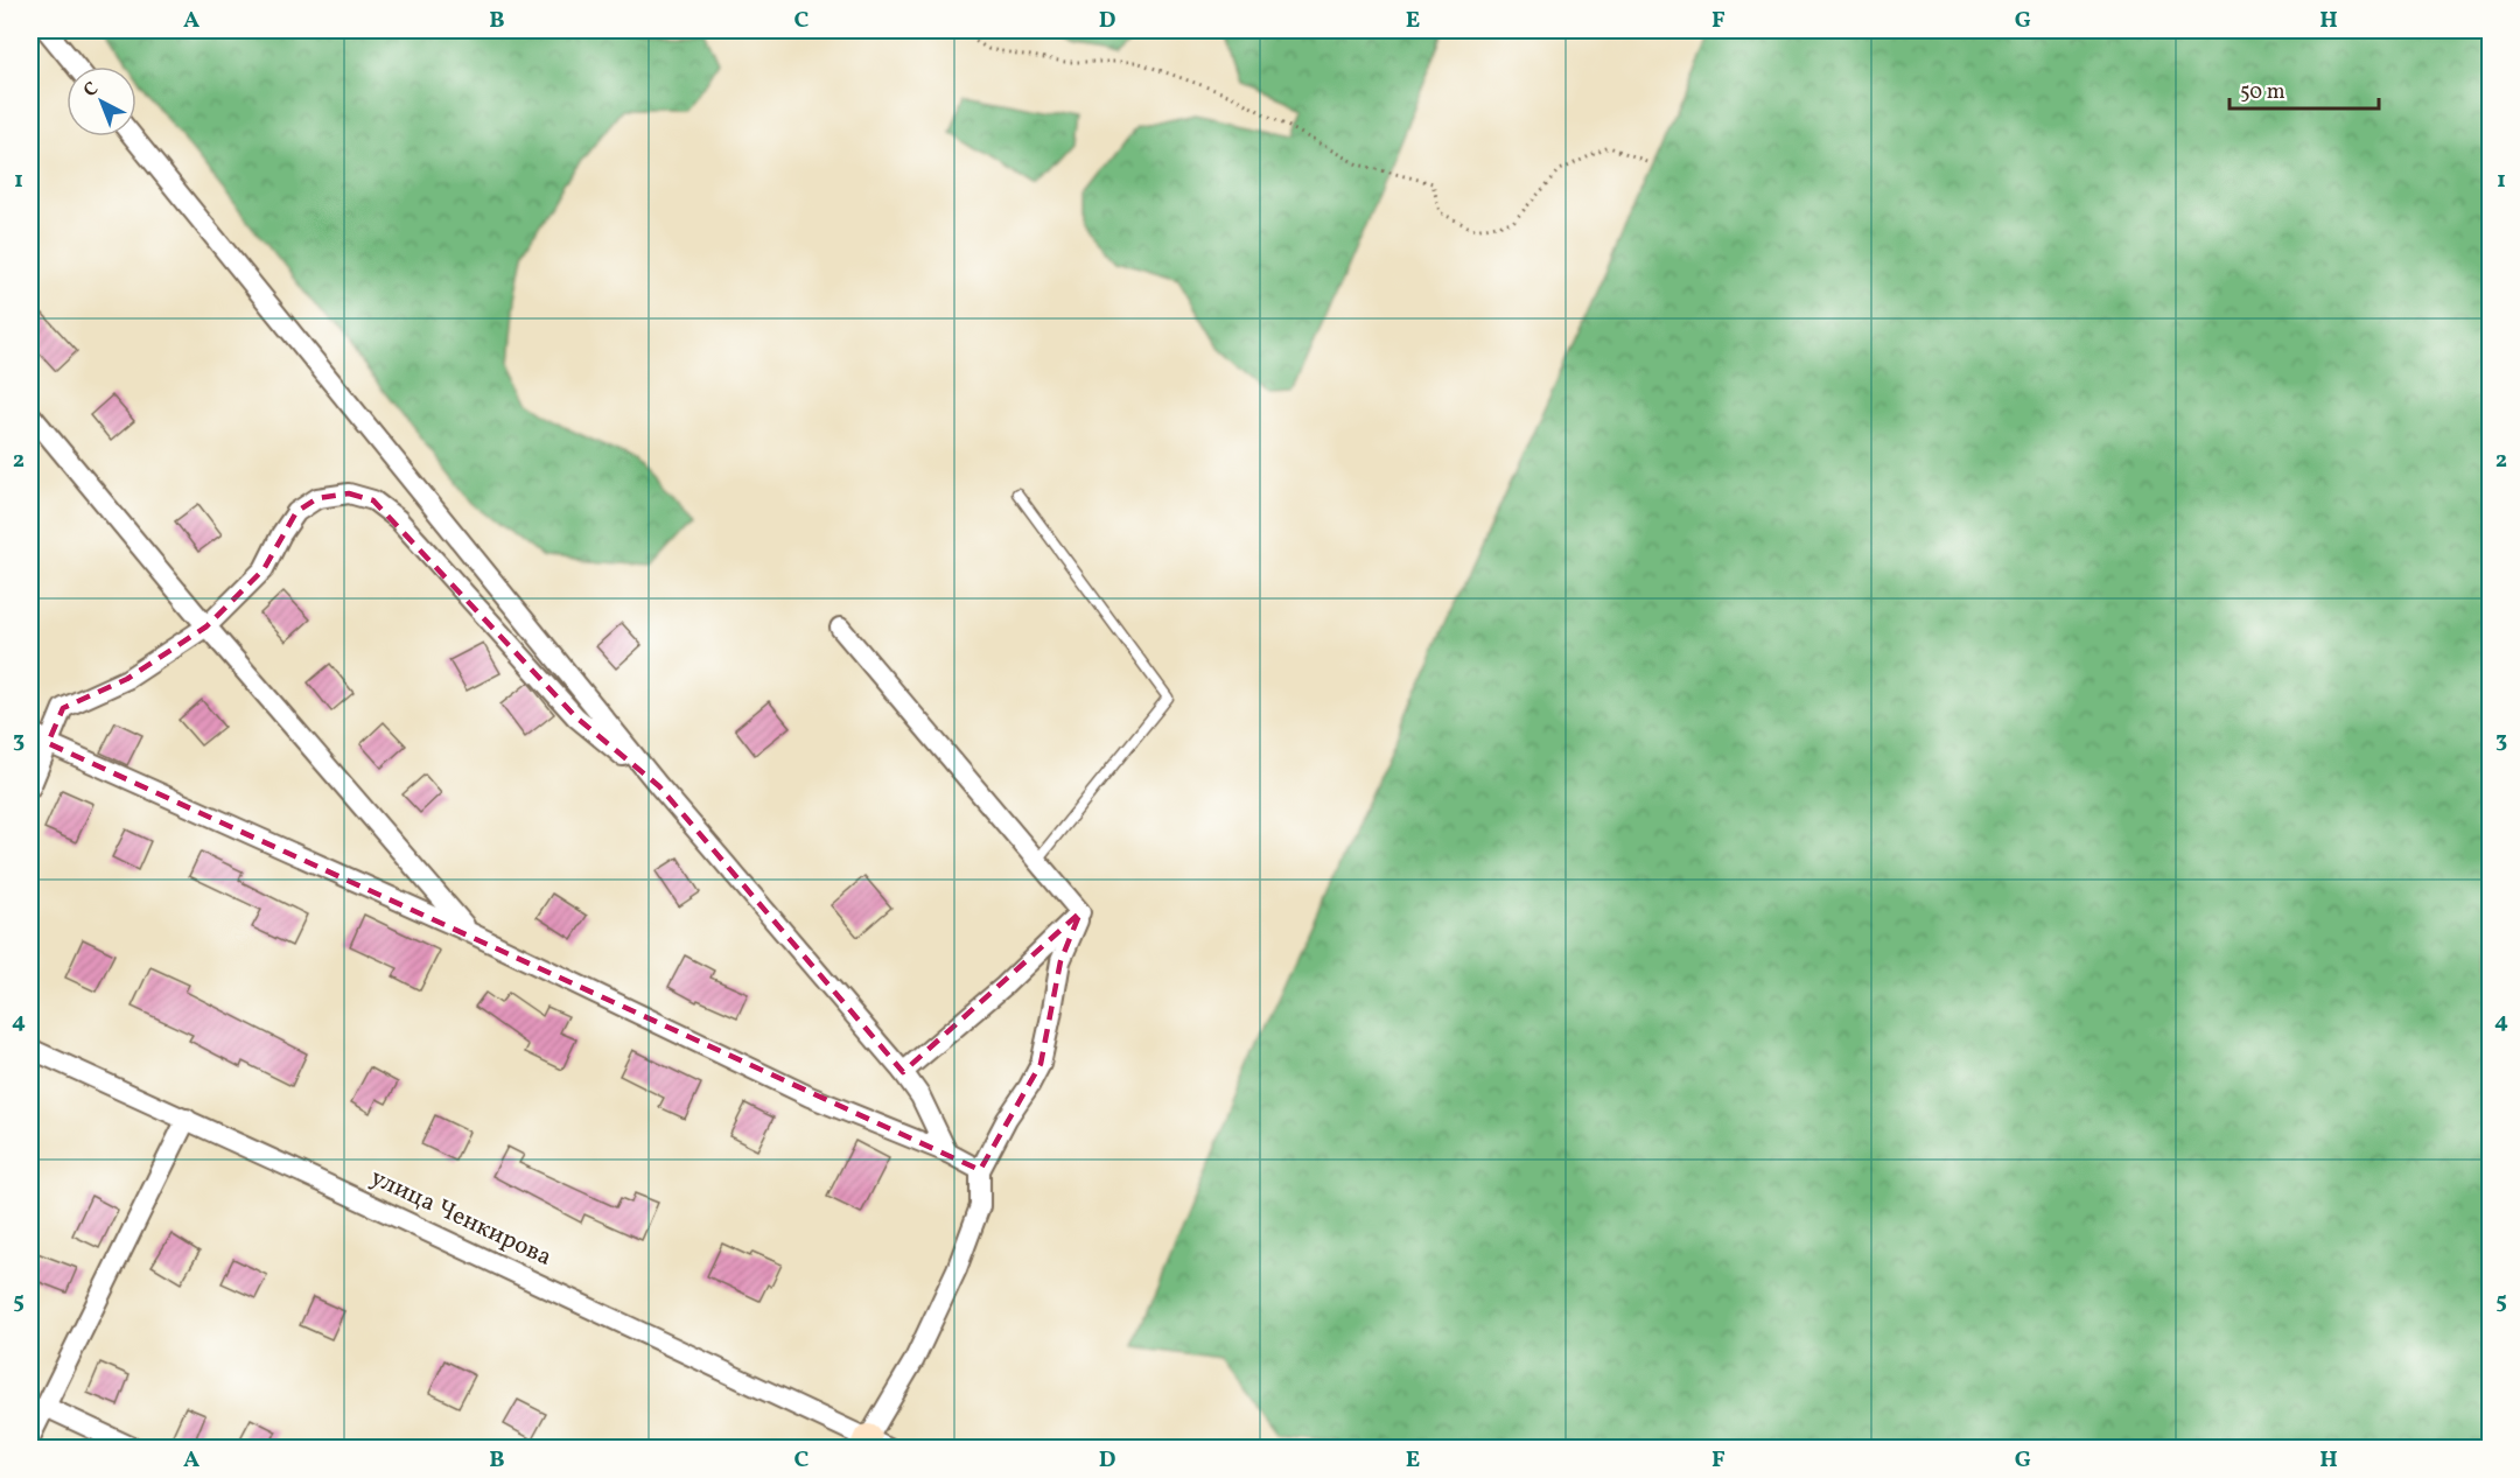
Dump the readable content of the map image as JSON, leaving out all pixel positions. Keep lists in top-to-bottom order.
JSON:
{
  "streets": {
    "street": ["улица Ченкирова"]
  },
  "scale_bar": "50 m",
  "north": "top left",
  "grid": {
    "columns": [
      "A",
      "B",
      "C",
      "D",
      "E",
      "F",
      "G",
      "H"
    ],
    "rows": [
      "1",
      "2",
      "3",
      "4",
      "5"
    ]
  }
}
